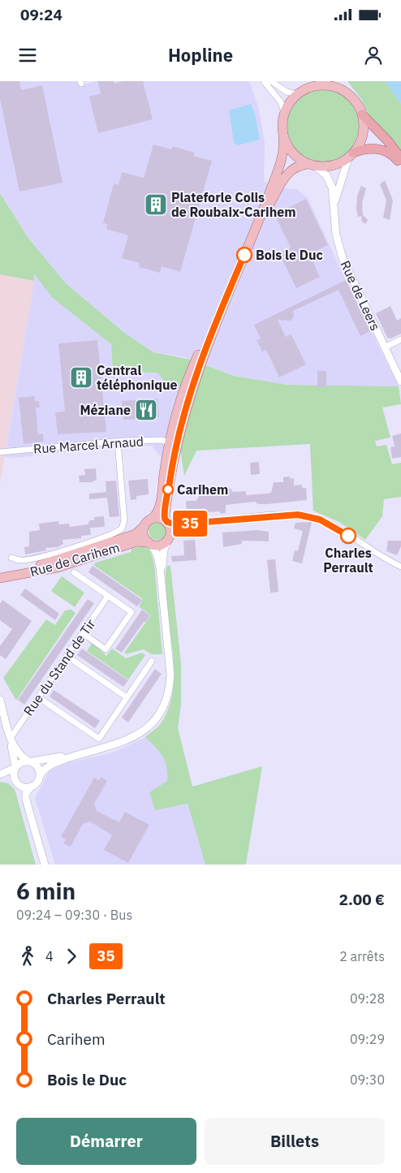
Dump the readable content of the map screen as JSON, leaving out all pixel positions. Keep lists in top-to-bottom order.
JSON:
{
  "streets": {
    "main road": ["Rue de Carihem"],
    "street": ["Rue de Leers", "Rue Marcel Arnaud", "Rue du Stand de Tir"]
  },
  "places": {
    "building": ["Plateforle Colis de Roubaix-Carihem", "Central téléphonique"],
    "other": ["Bois le Duc", "Carihem", "Charles Perrault"],
    "restaurant": ["Méziane"]
  },
  "lines": ["bus line 35"],
  "page": {
    "status": "09:24",
    "header": "Hopline",
    "on_map": "35",
    "heading": ["6 min", "09:24 – 09:30 · Bus", "2.00 €"],
    "legs": ["4", "35", "2 arrêts"],
    "list": [
      {
        "name": "Charles Perrault",
        "value": "09:28"
      },
      {
        "name": "Carihem",
        "value": "09:29"
      },
      {
        "name": "Bois le Duc",
        "value": "09:30"
      }
    ],
    "buttons": ["Démarrer", "Billets"]
  }
}
